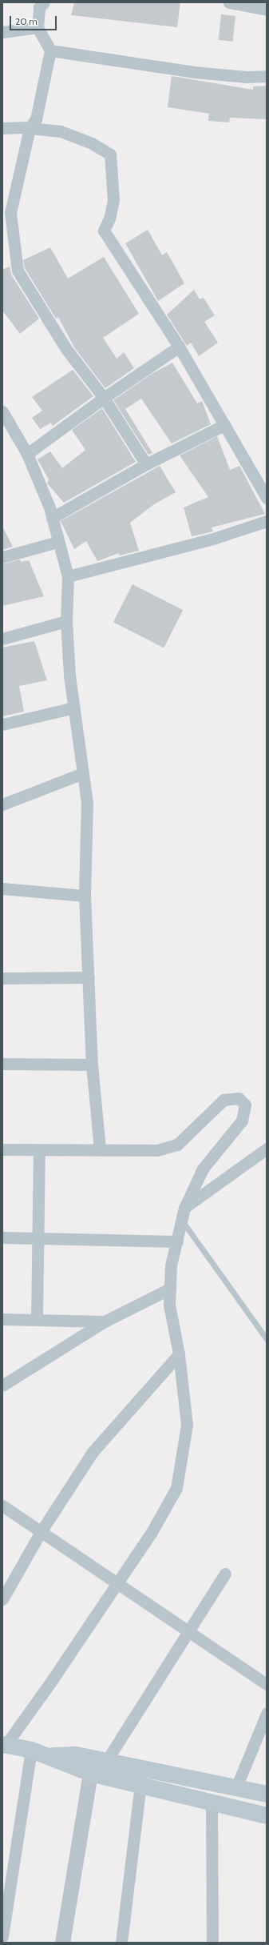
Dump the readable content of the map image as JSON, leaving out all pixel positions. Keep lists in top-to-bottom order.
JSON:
{
  "scale_bar": "20 m"
}
